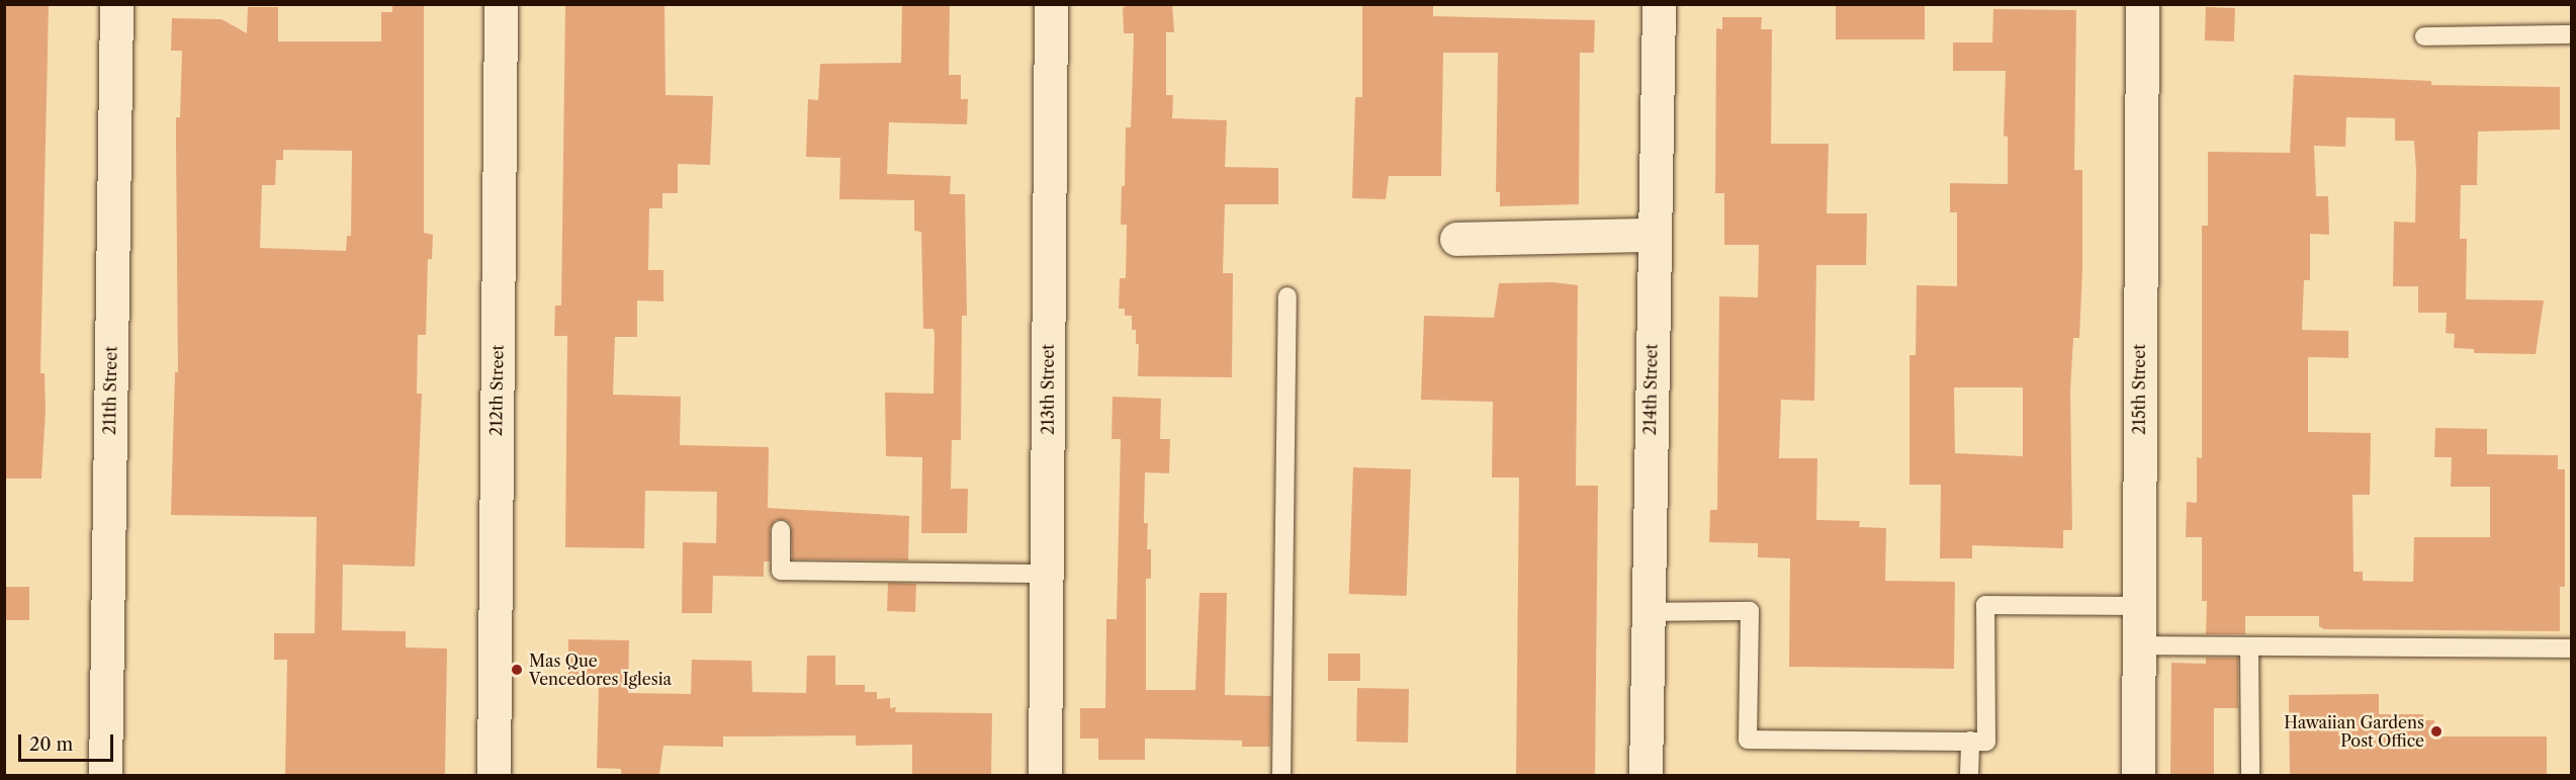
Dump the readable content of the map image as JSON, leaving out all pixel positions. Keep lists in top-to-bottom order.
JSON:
{
  "streets": {
    "street": [
      "213th Street",
      "214th Street",
      "215th Street",
      "211th Street",
      "212th Street"
    ]
  },
  "places": ["Mas Que Vencedores Iglesia", "Hawaiian Gardens Post Office"],
  "scale_bar": "20 m"
}
